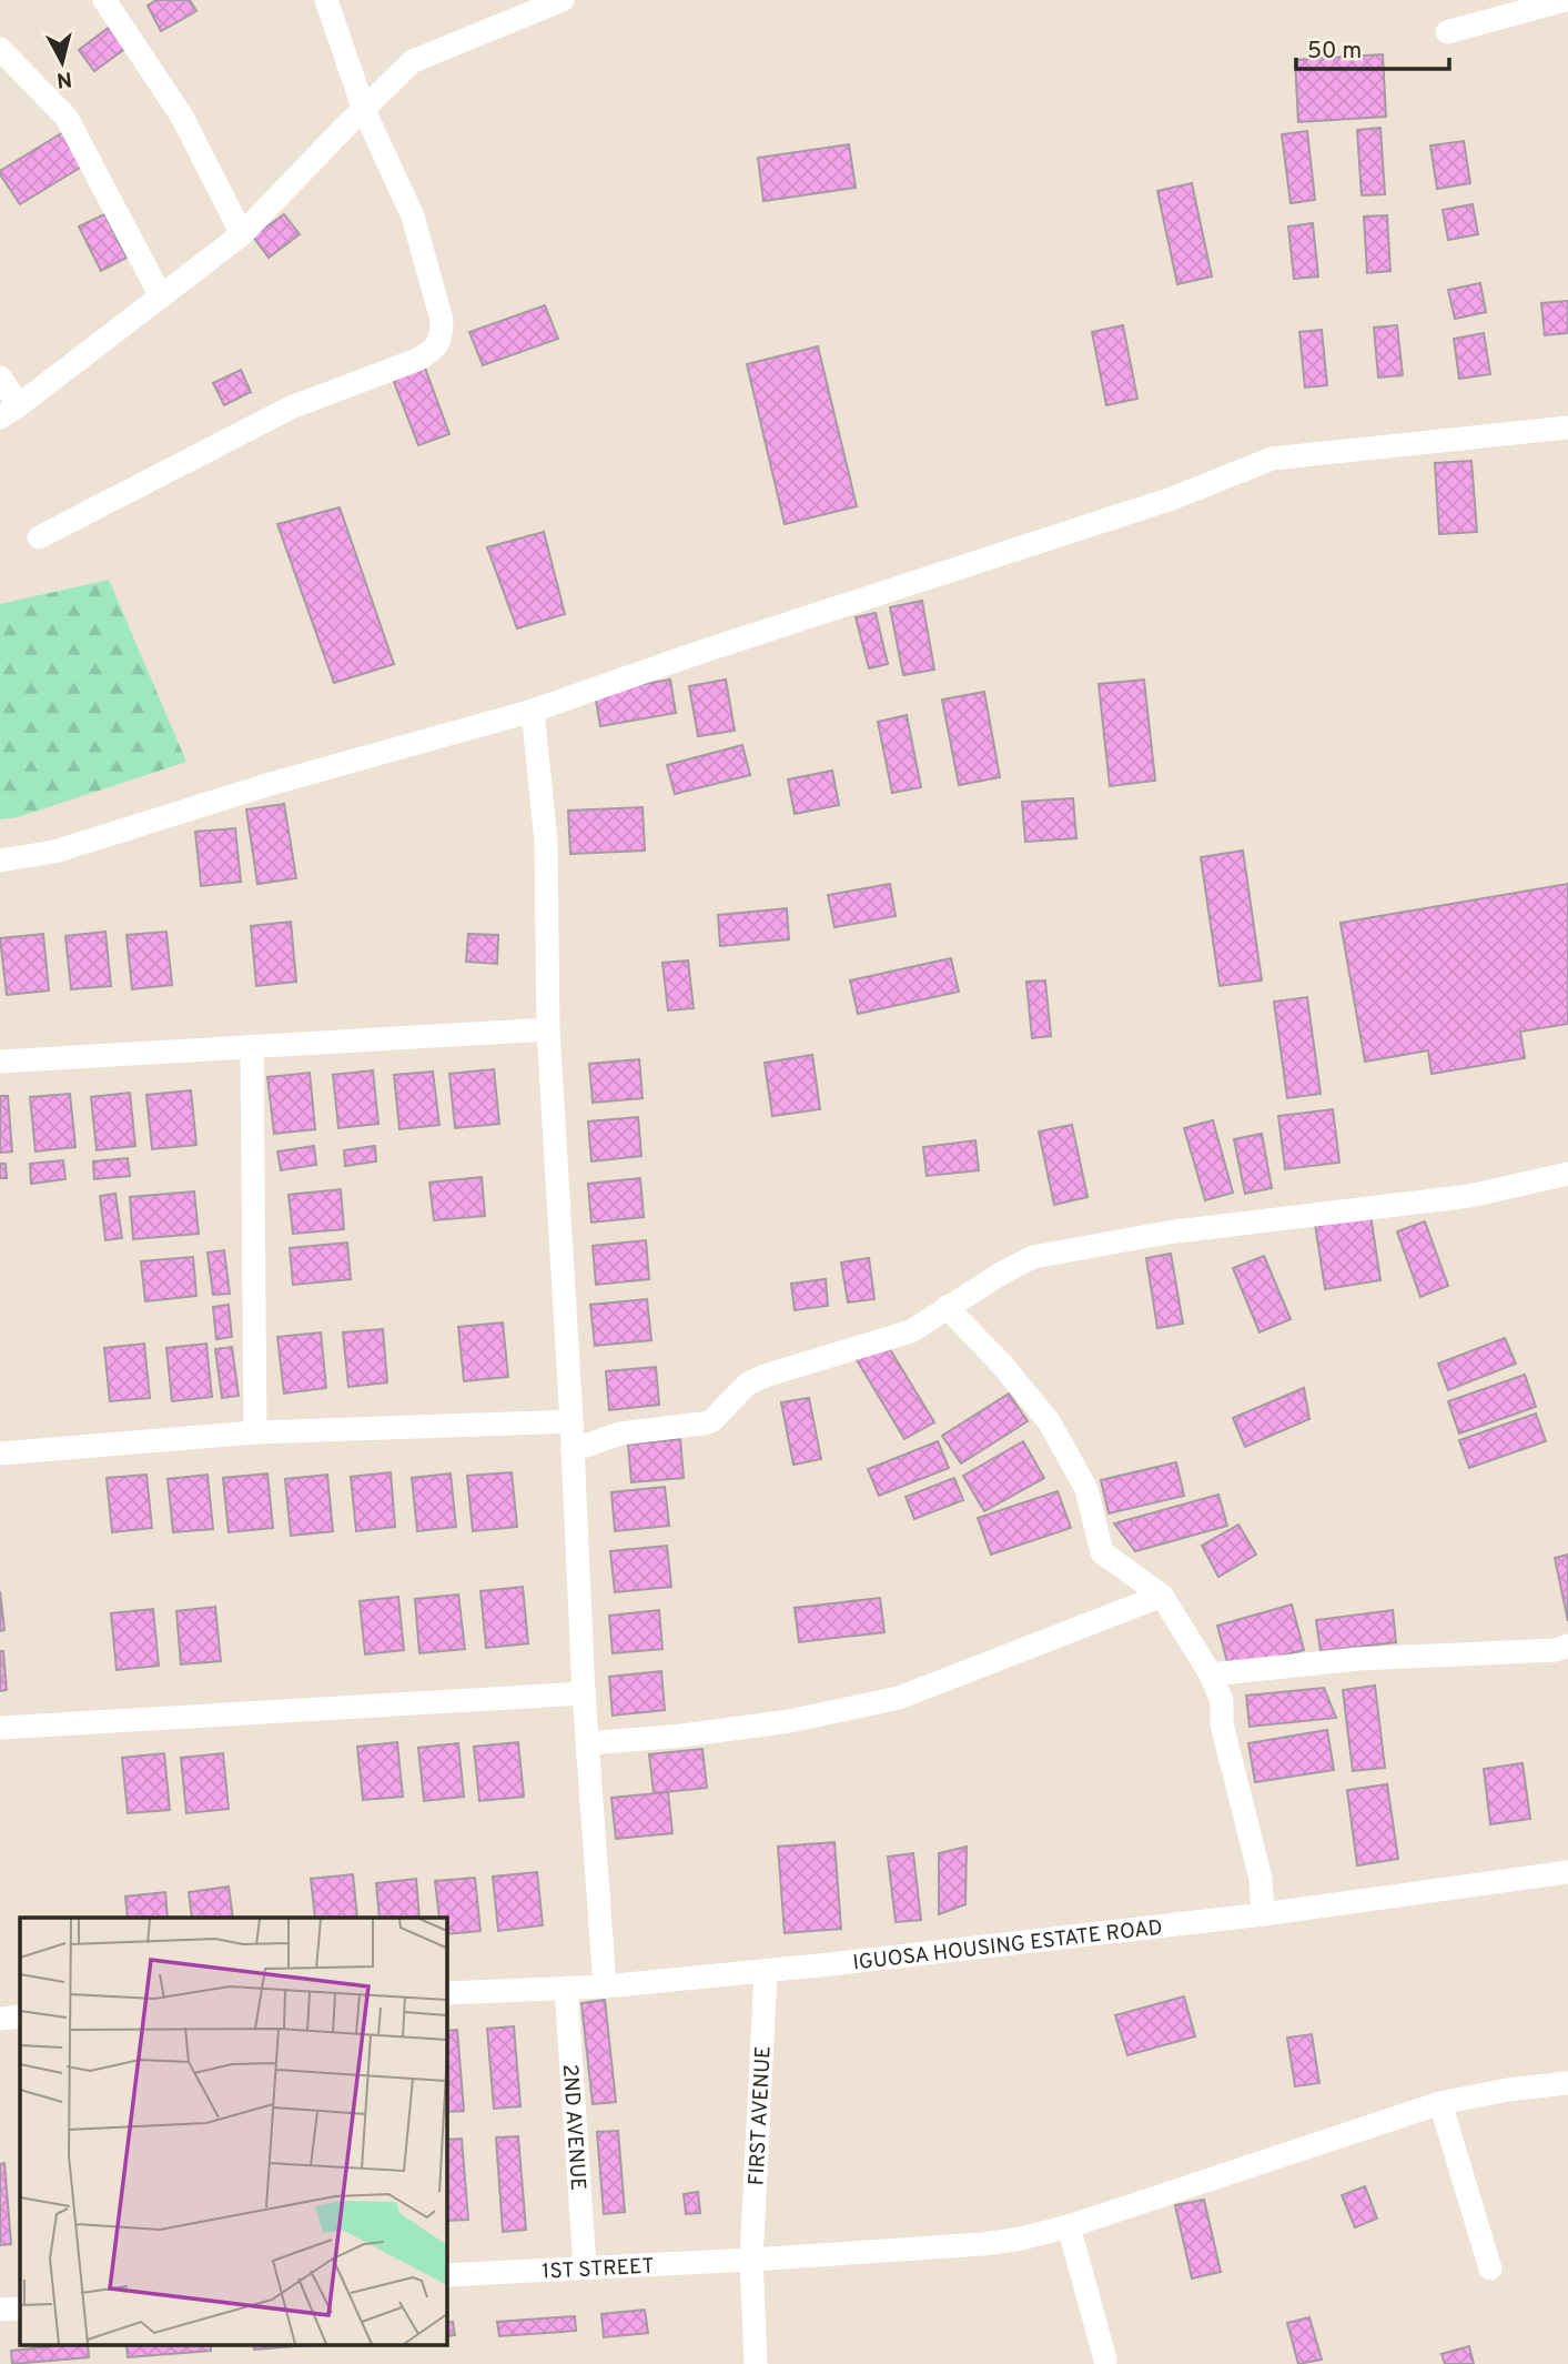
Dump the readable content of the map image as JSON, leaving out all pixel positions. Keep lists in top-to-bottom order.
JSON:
{
  "streets": {
    "street": [
      "IGUOSA HOUSING ESTATE ROAD",
      "FIRST AVENUE",
      "2ND AVENUE",
      "1ST STREET"
    ]
  },
  "crossings": [
    ["IGUOSA HOUSING ESTATE ROAD", "FIRST AVENUE"],
    ["IGUOSA HOUSING ESTATE ROAD", "2ND AVENUE"],
    ["FIRST AVENUE", "1ST STREET"],
    ["2ND AVENUE", "1ST STREET"]
  ],
  "scale_bar": "50 m",
  "north": "bottom"
}
